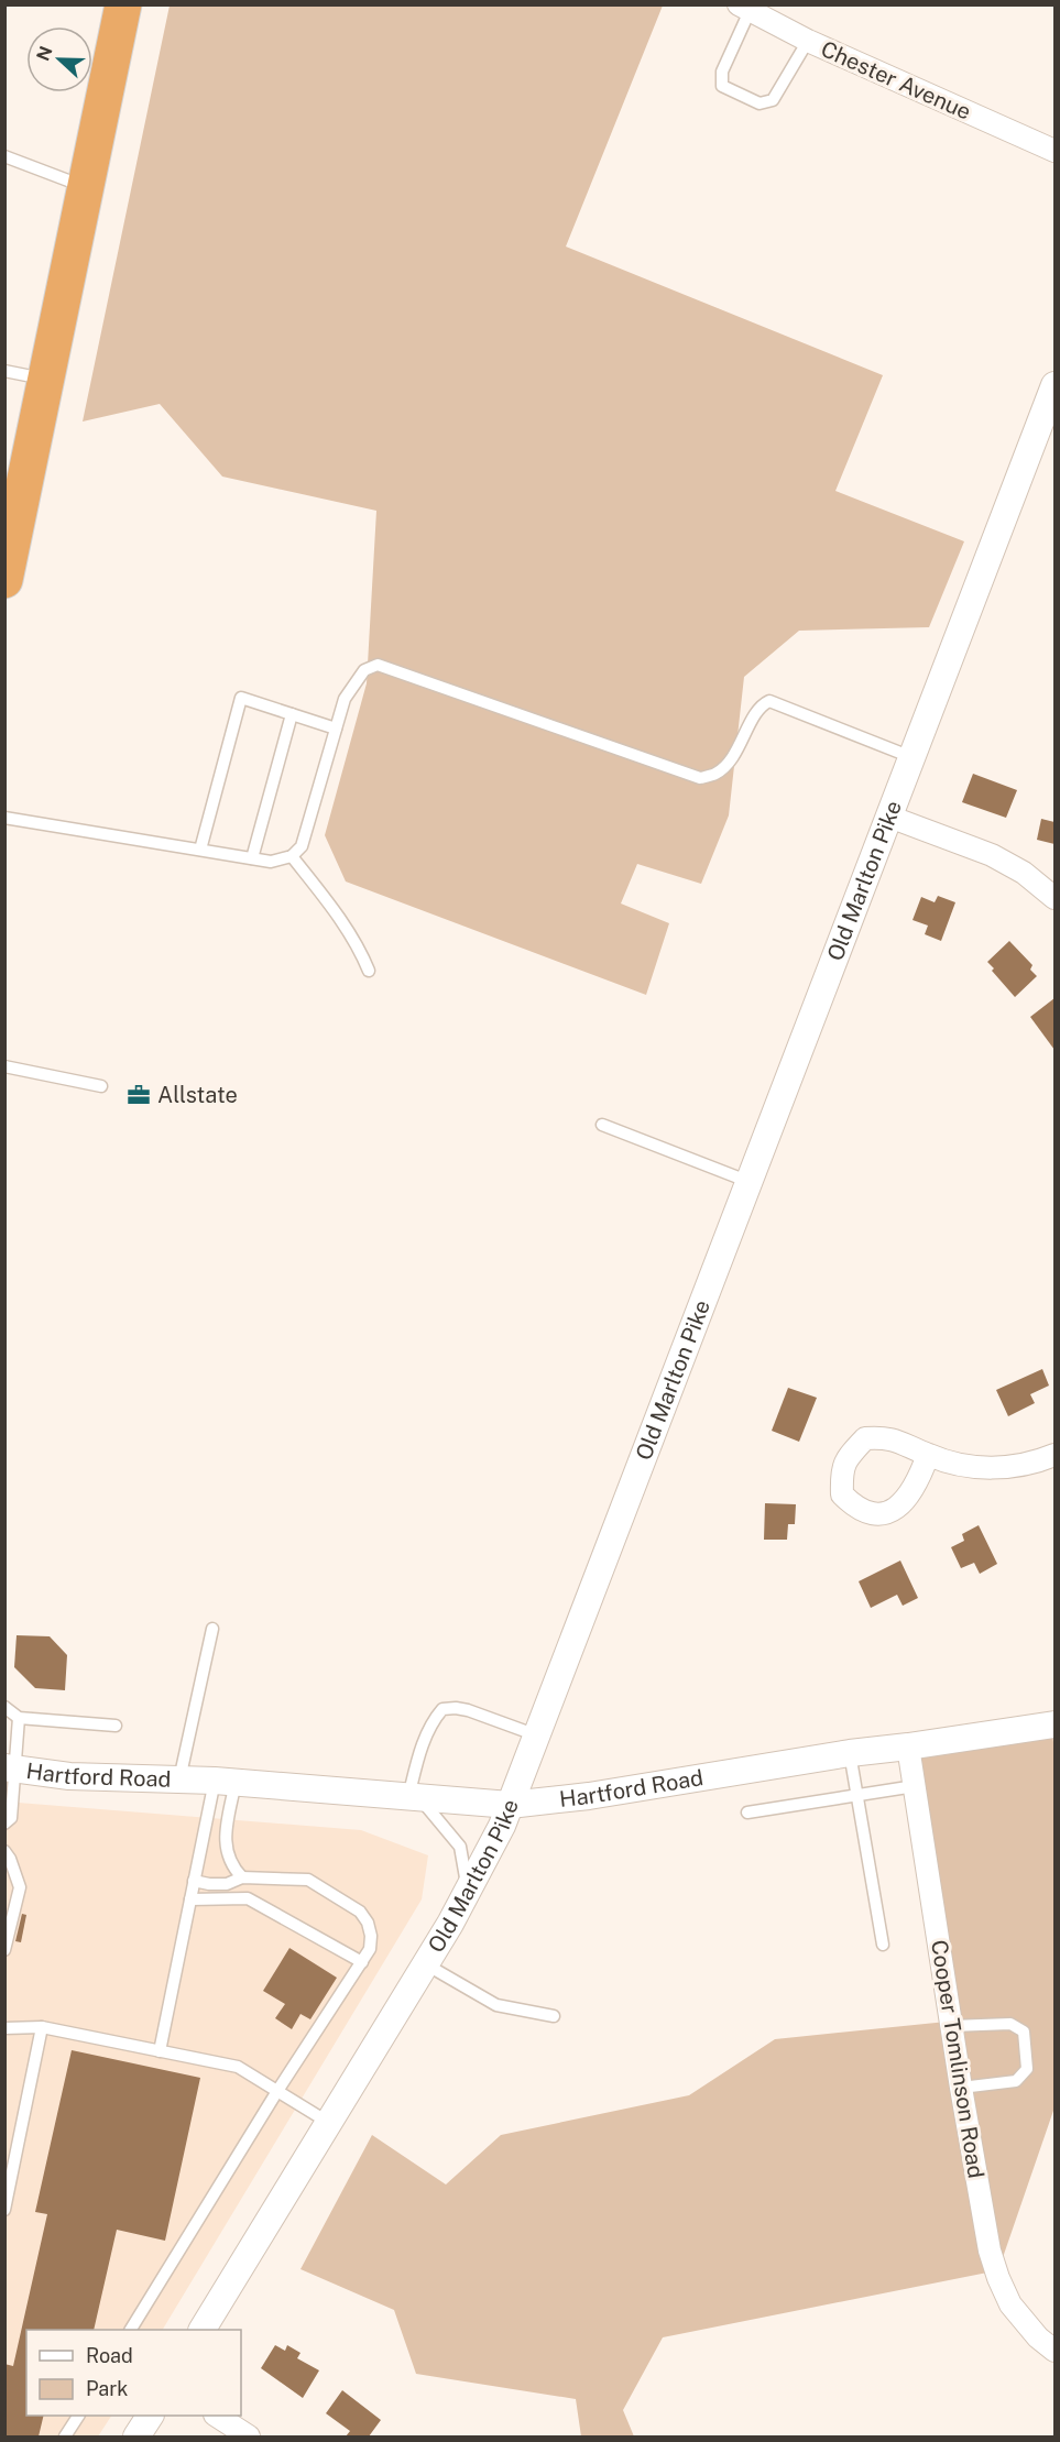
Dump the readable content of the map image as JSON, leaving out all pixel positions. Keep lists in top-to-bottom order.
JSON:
{
  "streets": {
    "street": [
      "Chester Avenue",
      "Old Marlton Pike",
      "Hartford Road",
      "Cooper Tomlinson Road"
    ]
  },
  "crossings": [
    ["Old Marlton Pike", "Hartford Road"],
    ["Hartford Road", "Cooper Tomlinson Road"]
  ],
  "places": {
    "office": ["Allstate"]
  },
  "legend": ["Road", "Park"],
  "north": "left"
}
